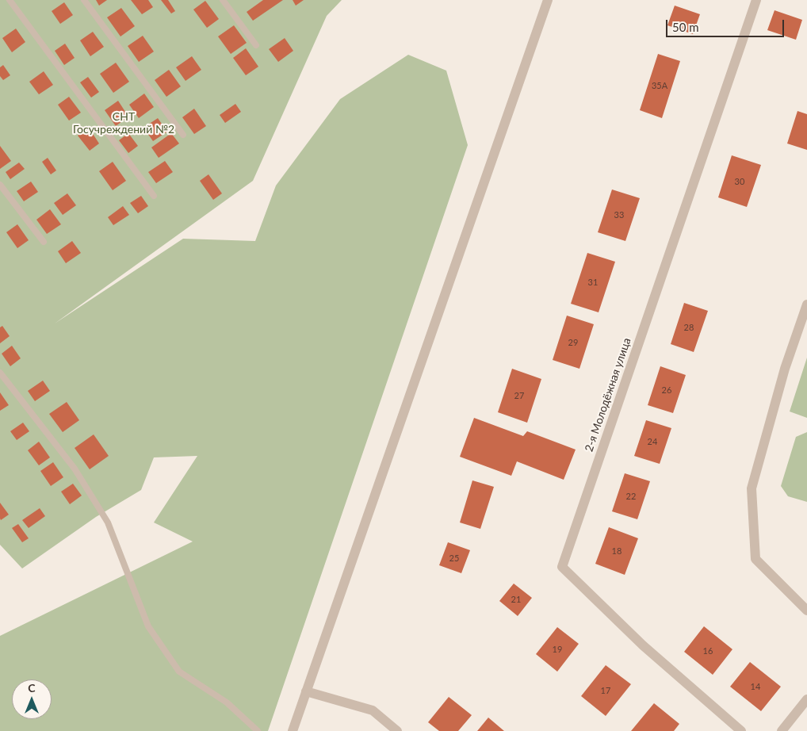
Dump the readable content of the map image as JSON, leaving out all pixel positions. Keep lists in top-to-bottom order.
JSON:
{
  "streets": {
    "street": ["2-я Молодёжная улица"]
  },
  "parks": ["СНТ Госучреждений №2"],
  "house_numbers": [
    "35А",
    "30",
    "33",
    "31",
    "28",
    "29",
    "26",
    "27",
    "24",
    "22",
    "18",
    "25",
    "21",
    "19",
    "16",
    "14",
    "17"
  ],
  "scale_bar": "50 m",
  "north": "top"
}
